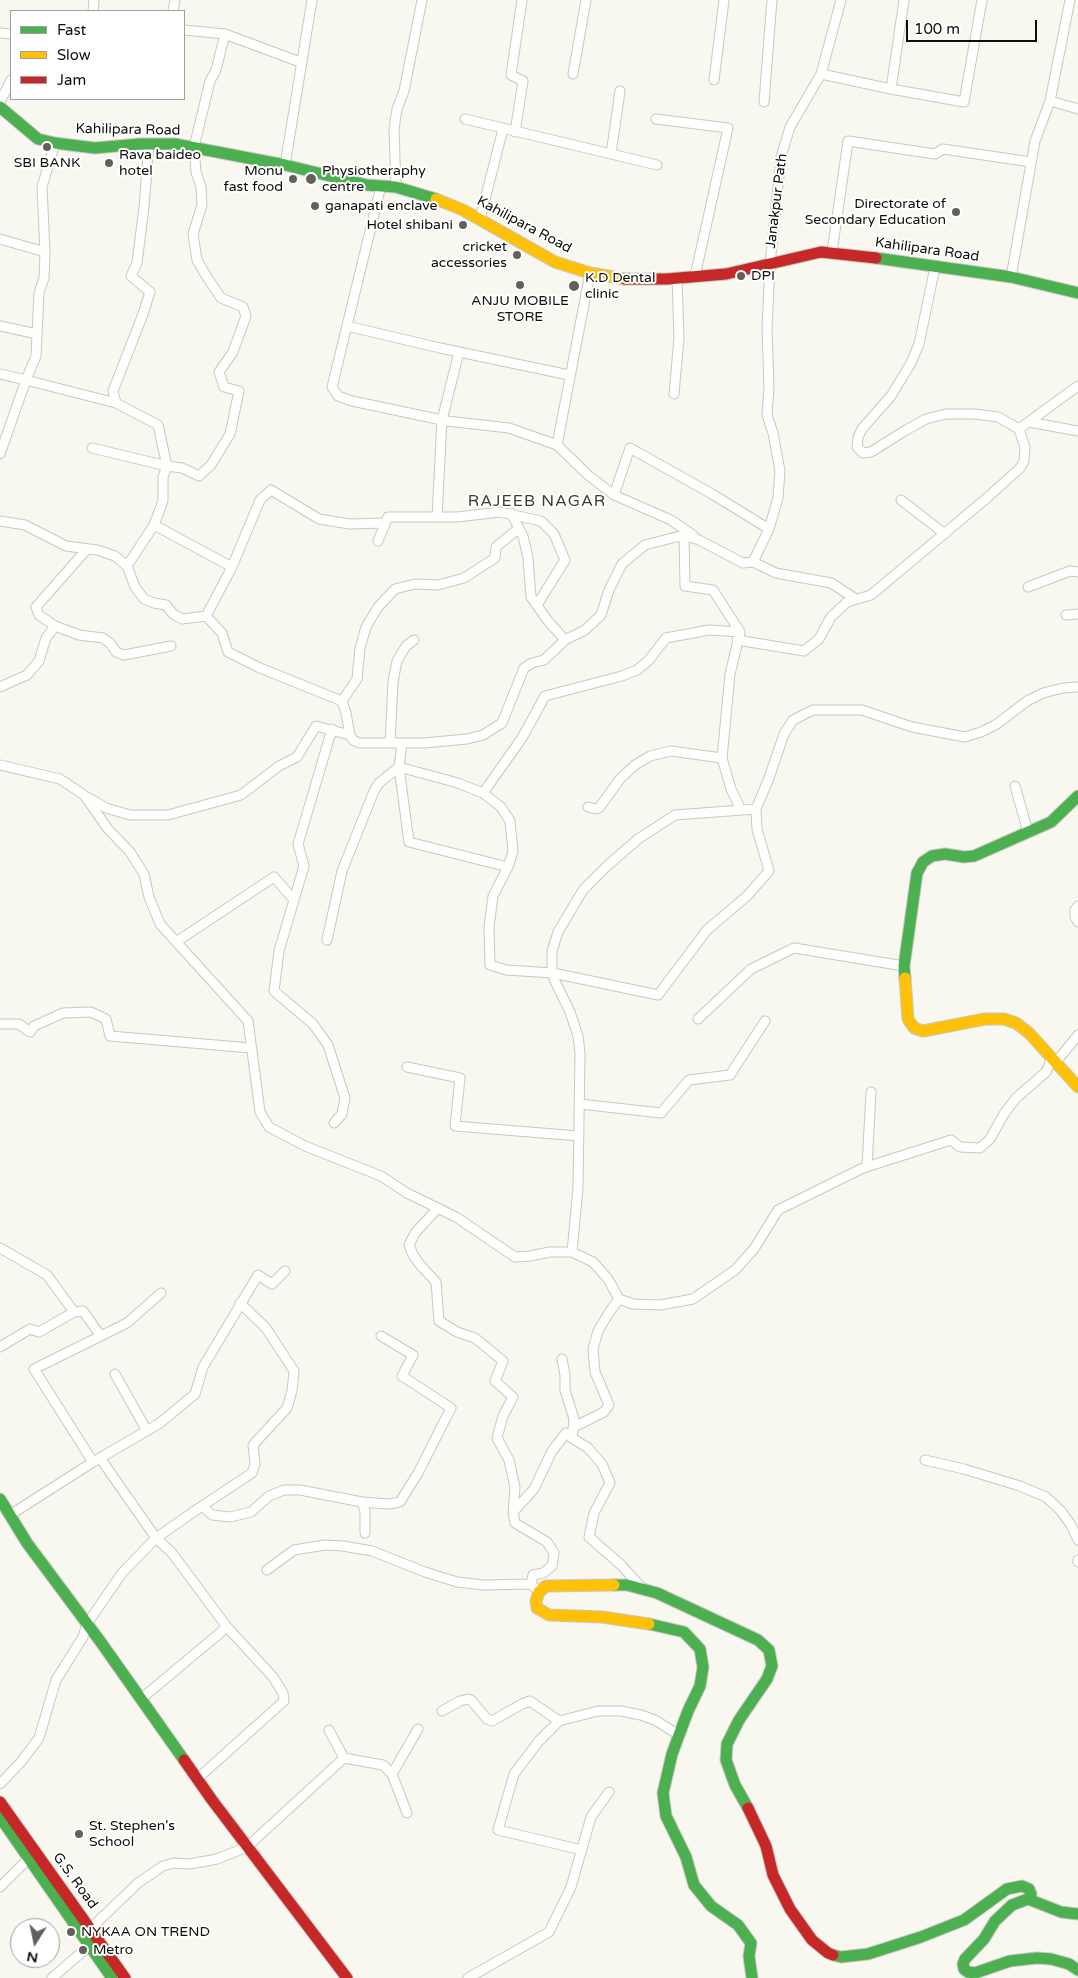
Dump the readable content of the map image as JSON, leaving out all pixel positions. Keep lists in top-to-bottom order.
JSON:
{
  "streets": {
    "street": ["Kahilipara Road", "Janakpur Path", "G.S. Road"]
  },
  "crossings": [
    ["Kahilipara Road", "Janakpur Path"]
  ],
  "districts": ["RAJEEB NAGAR"],
  "places": [
    "SBI BANK",
    "Rava baideo hotel",
    "Monu fast food",
    "Physiotheraphy centre",
    "ganapati enclave",
    "Directorate of Secondary Education",
    "Hotel shibani",
    "cricket accessories",
    "DPI",
    "ANJU MOBILE STORE",
    "K.D Dental clinic",
    "St. Stephen's School",
    "NYKAA ON TREND",
    "Metro"
  ],
  "legend": ["Fast", "Slow", "Jam"],
  "scale_bar": "100 m",
  "north": "bottom"
}
